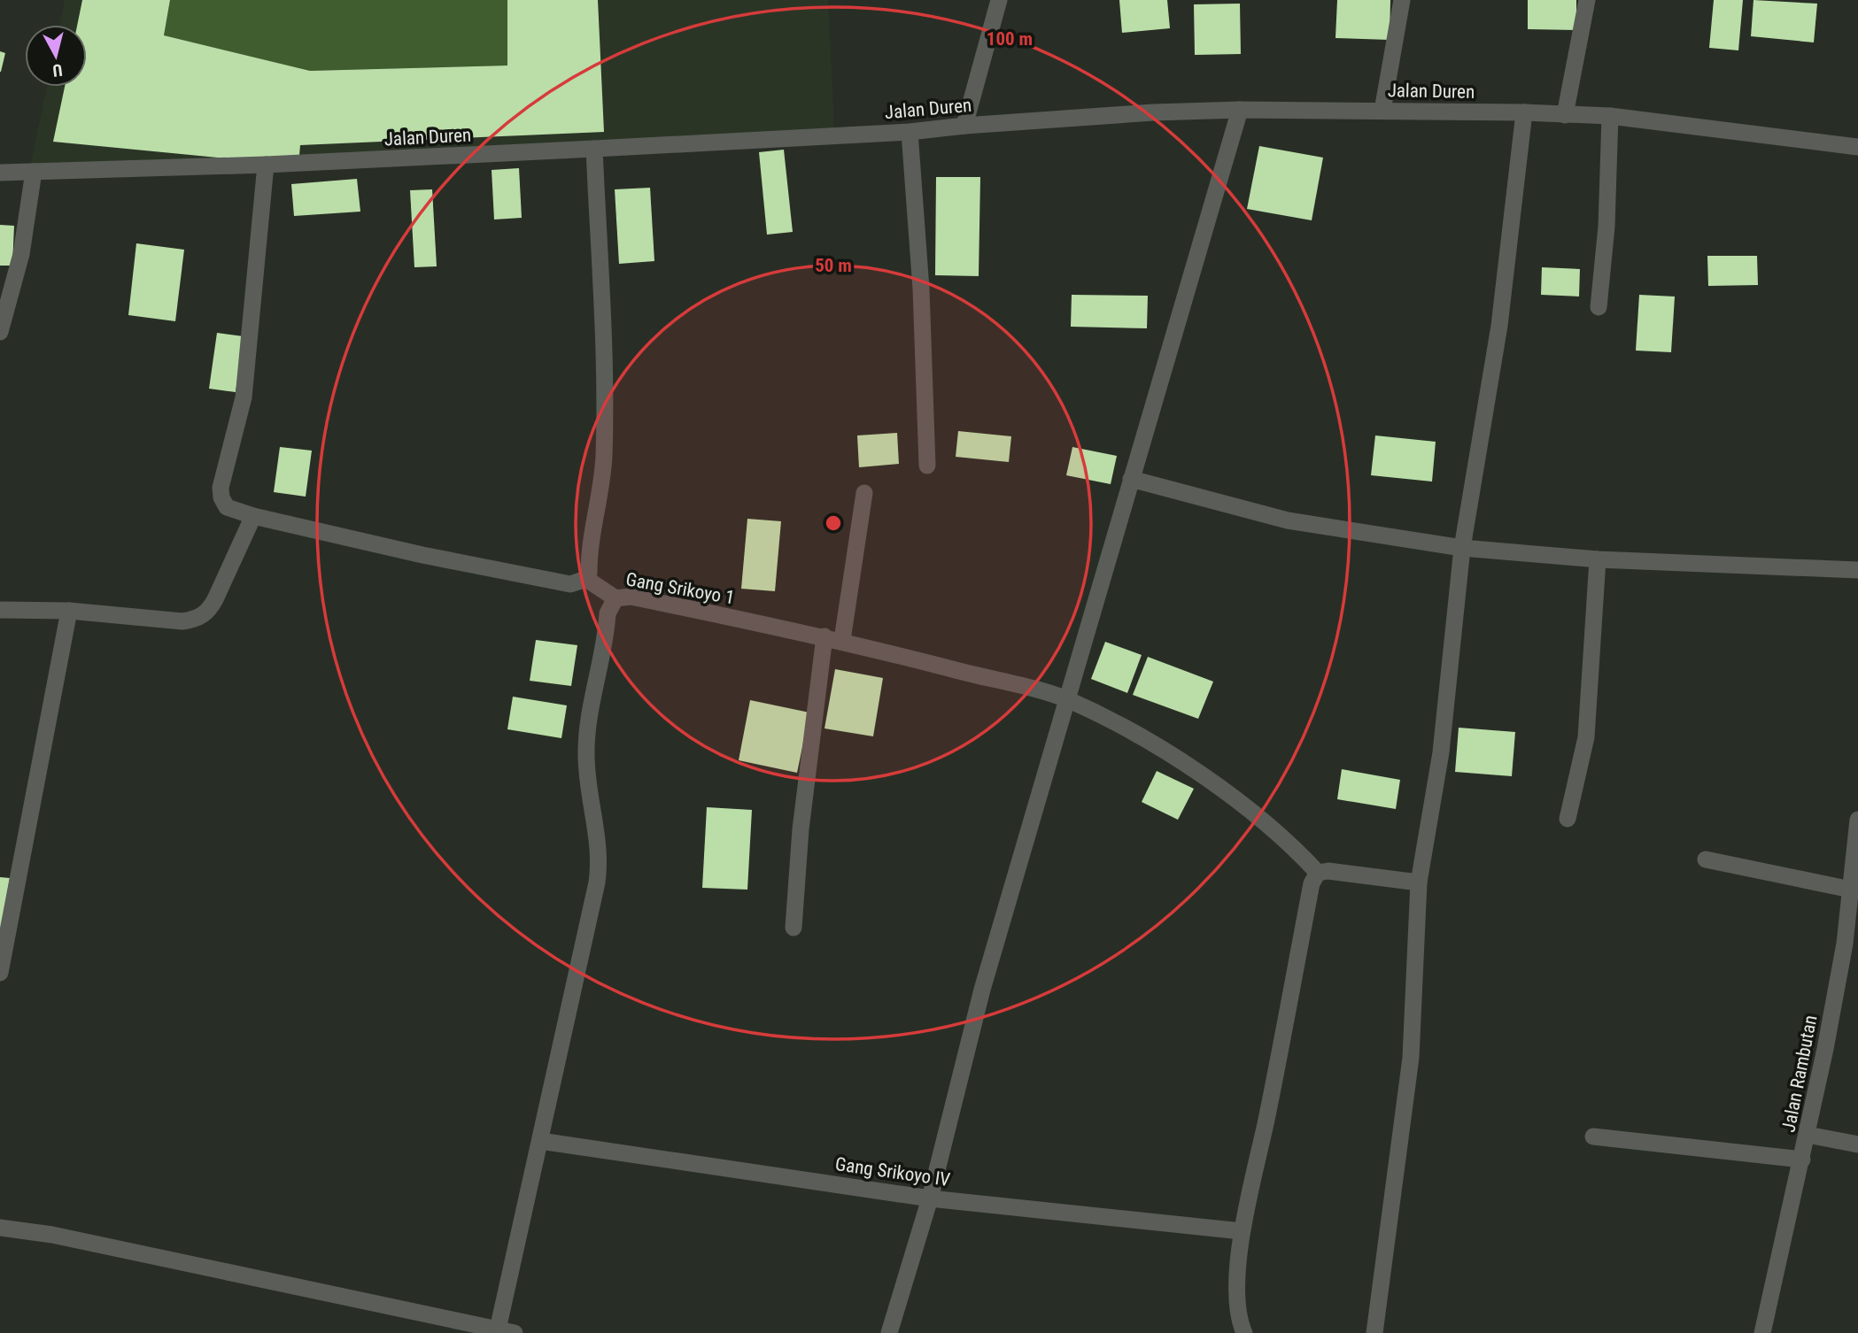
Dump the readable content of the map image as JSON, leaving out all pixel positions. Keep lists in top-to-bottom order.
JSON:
{
  "streets": {
    "street": [
      "Jalan Duren",
      "Gang Srikoyo 1",
      "Jalan Rambutan",
      "Gang Srikoyo IV"
    ]
  },
  "north": "bottom",
  "rings": ["100 m", "50 m"]
}
